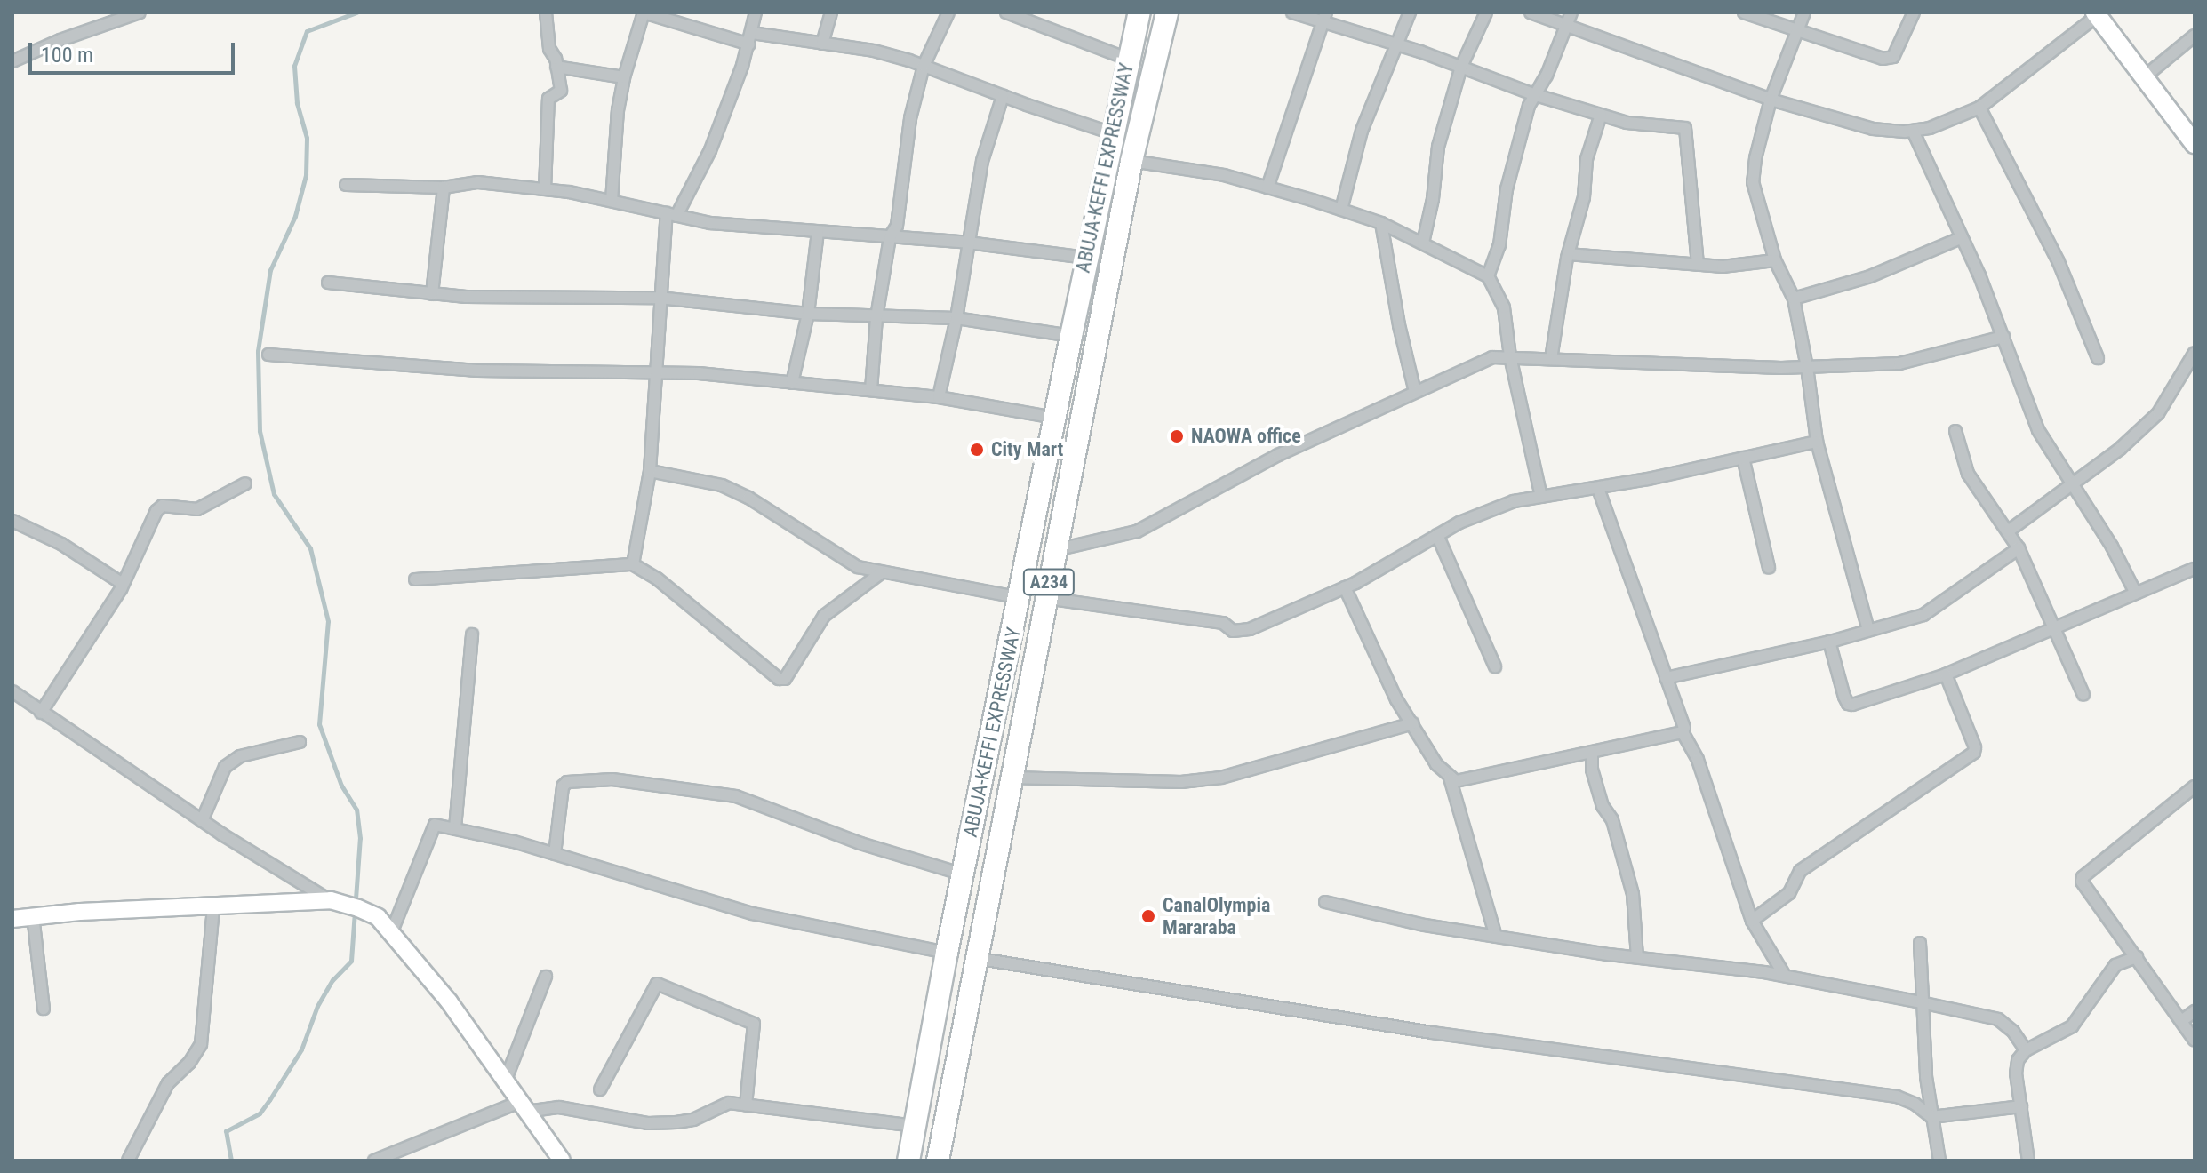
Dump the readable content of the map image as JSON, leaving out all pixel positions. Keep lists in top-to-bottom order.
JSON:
{
  "streets": {
    "highway": ["ABUJA-KEFFI EXPRESSWAY", "A234"]
  },
  "places": ["NAOWA office", "City Mart", "CanalOlympia Mararaba"],
  "scale_bar": "100 m"
}
